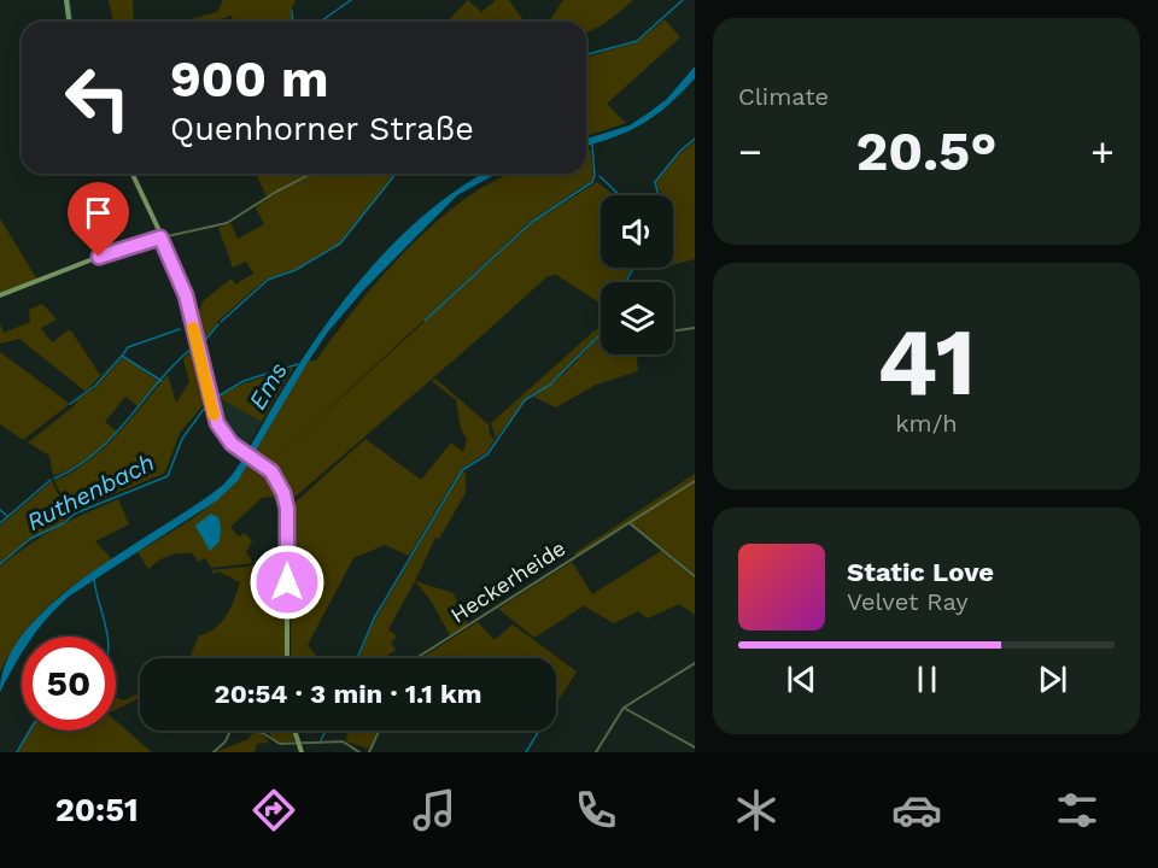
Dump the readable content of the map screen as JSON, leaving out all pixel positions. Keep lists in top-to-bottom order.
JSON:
{
  "streets": {
    "street": ["Heckerheide"]
  },
  "water": ["Ems", "Ruthenbach"],
  "page": {
    "tile": [
      "Climate",
      ["41", "km/h"]
    ],
    "turn": ["900 m", "Quenhorner Straße"],
    "heat": ["−", "20.5°", "+"],
    "song": ["Static Love", "Velvet Ray"],
    "limit": "50",
    "trip": "20:54 · 3 min · 1.1 km",
    "tabs": "20:51"
  }
}
